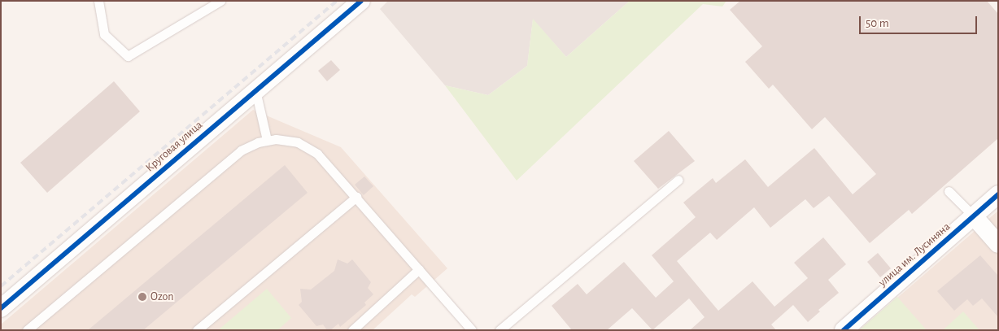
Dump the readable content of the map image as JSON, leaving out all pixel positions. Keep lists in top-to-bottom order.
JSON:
{
  "streets": {
    "street": ["Круговая улица", "улица им. Лусиняна"]
  },
  "places": ["Ozon"],
  "scale_bar": "50 m"
}
